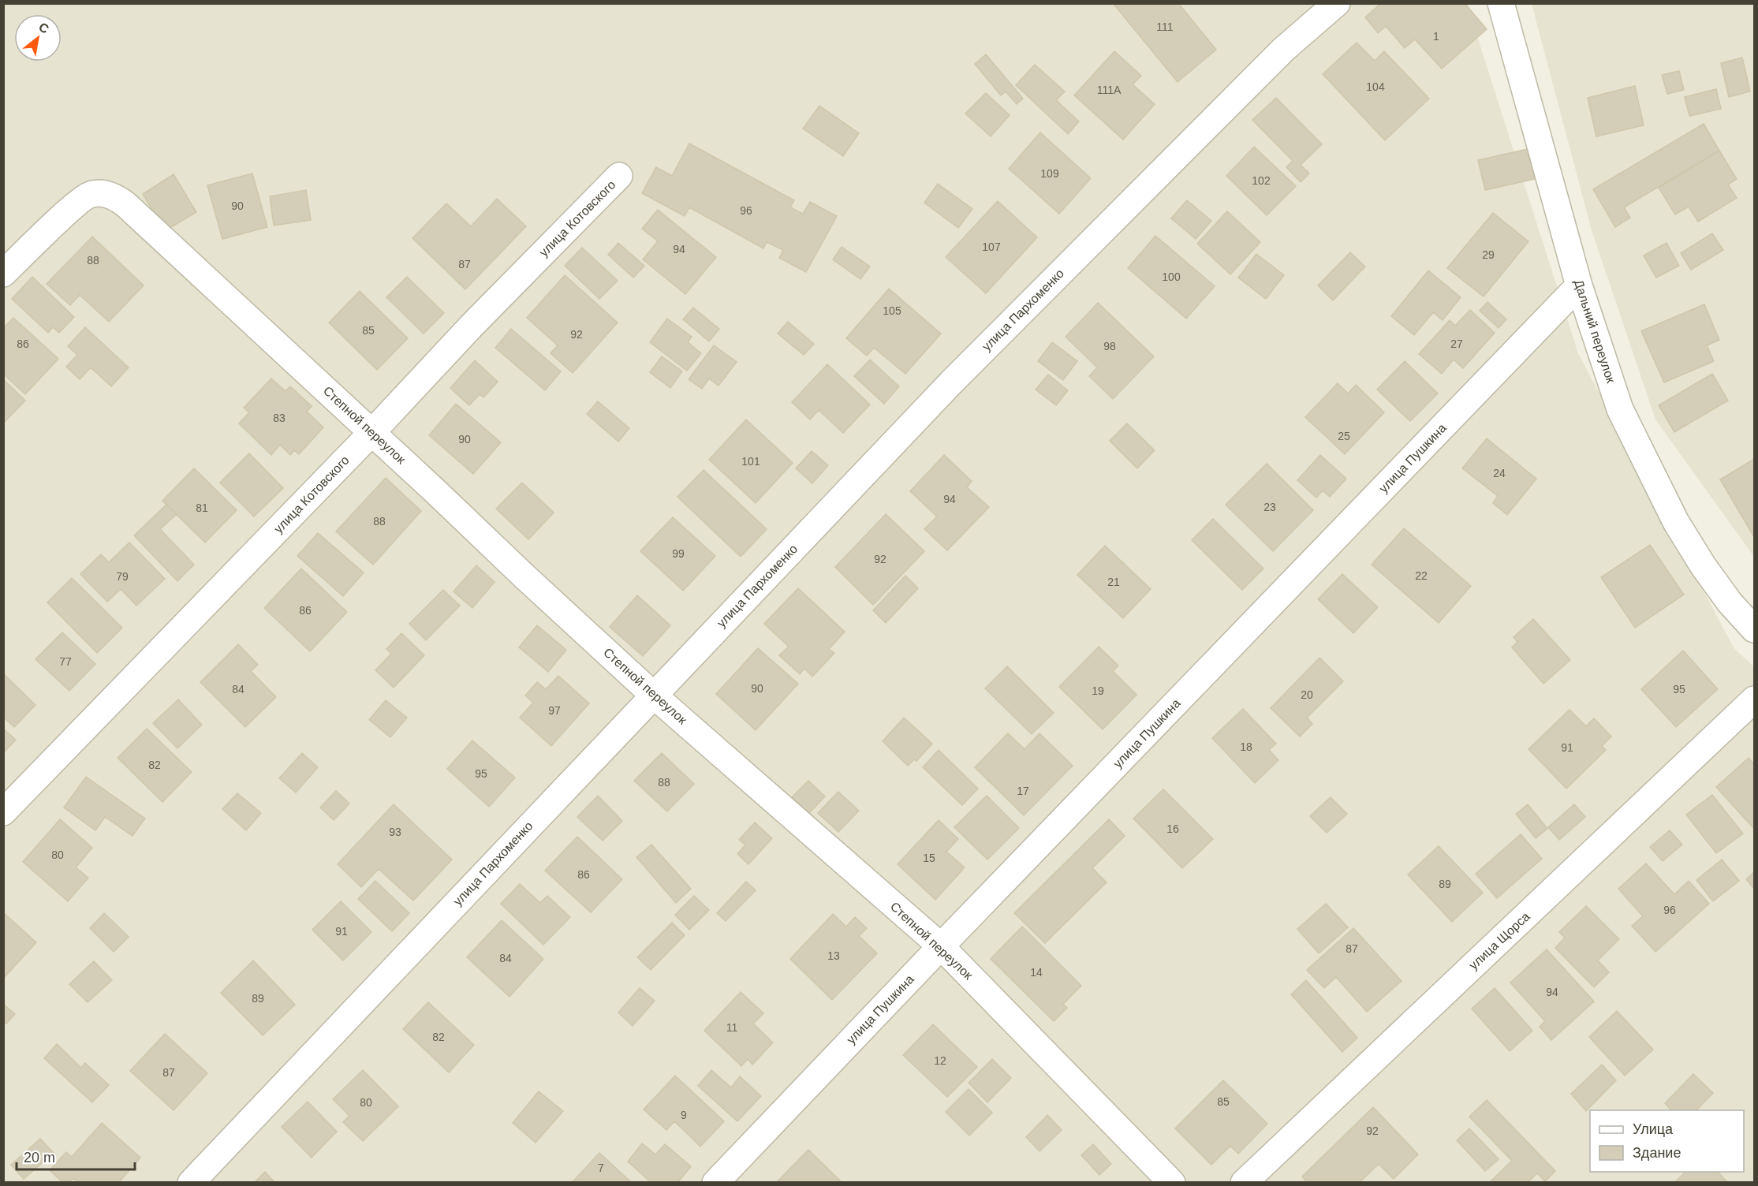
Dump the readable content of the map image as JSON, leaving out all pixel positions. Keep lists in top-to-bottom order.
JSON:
{
  "streets": {
    "street": [
      "улица Котовского",
      "улица Пархоменко",
      "Дальний переулок",
      "Степной переулок",
      "улица Пушкина",
      "улица Щорса"
    ]
  },
  "crossings": [
    ["улица Котовского", "Степной переулок"],
    ["улица Пархоменко", "Степной переулок"],
    ["Дальний переулок", "улица Пушкина"],
    ["Степной переулок", "улица Пушкина"]
  ],
  "house_numbers": [
    "111",
    "1",
    "104",
    "111А",
    "109",
    "102",
    "90",
    "96",
    "107",
    "94",
    "29",
    "88",
    "87",
    "100",
    "105",
    "85",
    "92",
    "86",
    "27",
    "98",
    "83",
    "25",
    "90",
    "101",
    "24",
    "94",
    "23",
    "81",
    "88",
    "99",
    "92",
    "22",
    "79",
    "21",
    "86",
    "77",
    "90",
    "84",
    "95",
    "19",
    "20",
    "97",
    "18",
    "91",
    "82",
    "95",
    "88",
    "17",
    "16",
    "93",
    "80",
    "15",
    "86",
    "89",
    "96",
    "91",
    "87",
    "13",
    "84",
    "14",
    "94",
    "89",
    "11",
    "82",
    "12",
    "87",
    "85",
    "80",
    "9",
    "92",
    "7"
  ],
  "legend": ["Улица", "Здание"],
  "scale_bar": "20 m",
  "north": "top right"
}
